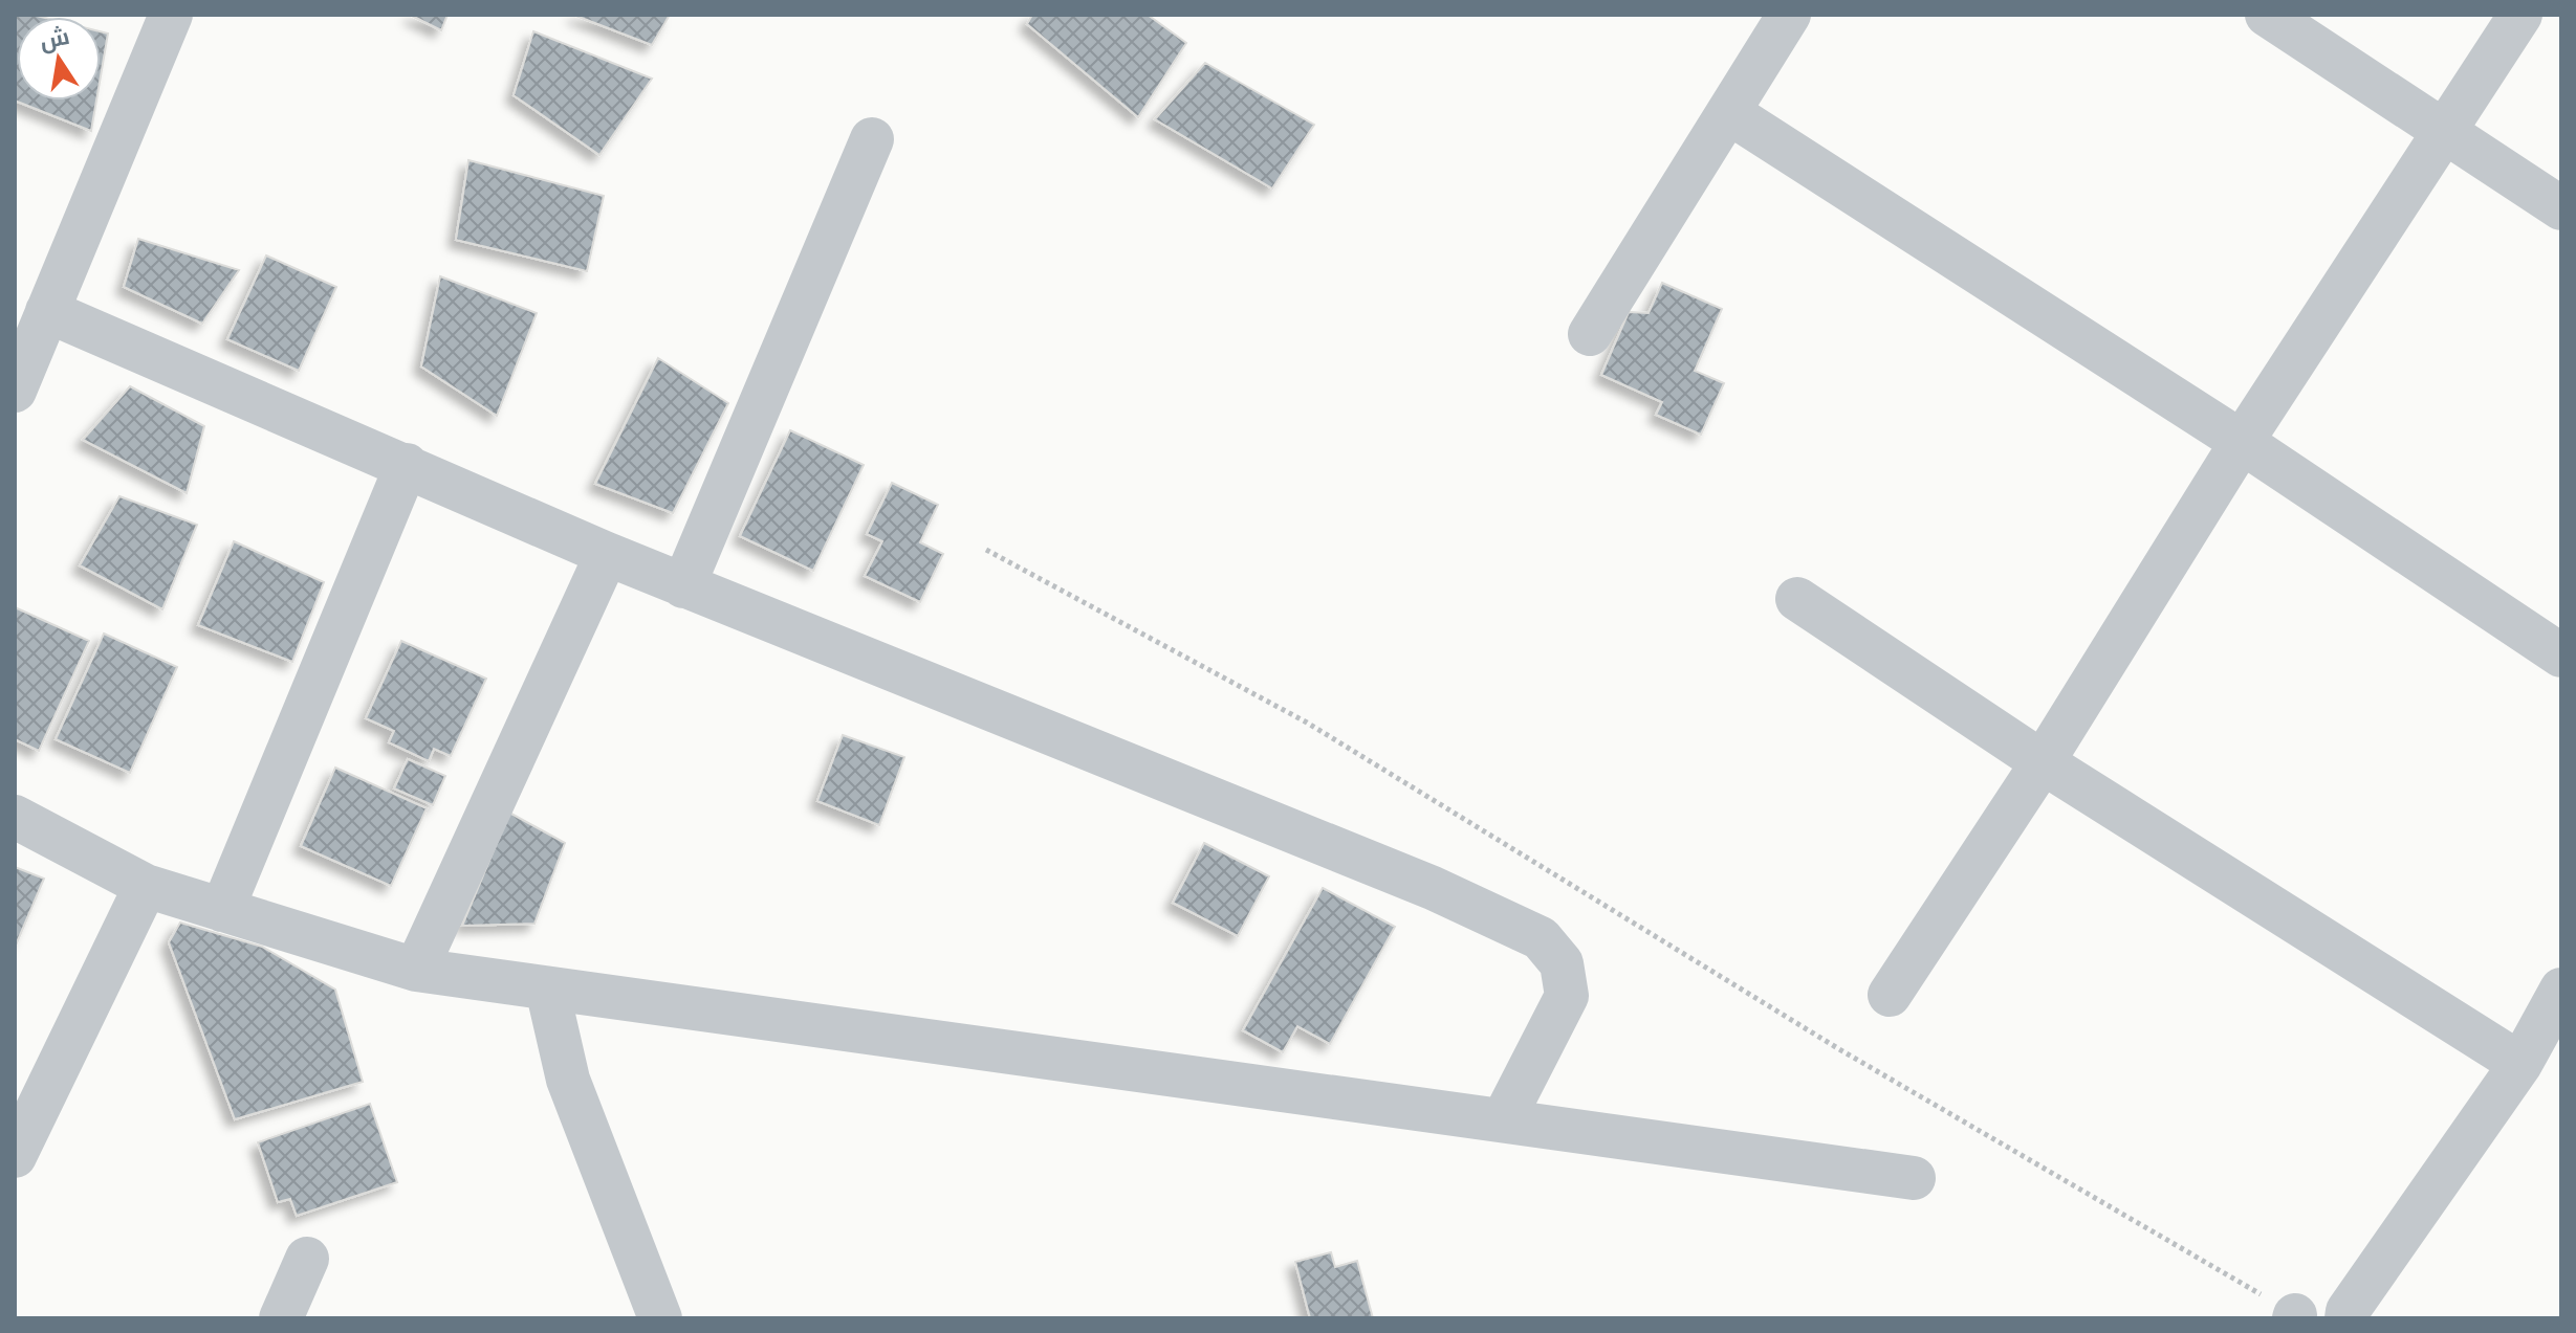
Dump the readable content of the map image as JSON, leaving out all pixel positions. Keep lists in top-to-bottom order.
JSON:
{
  "north": "top"
}
